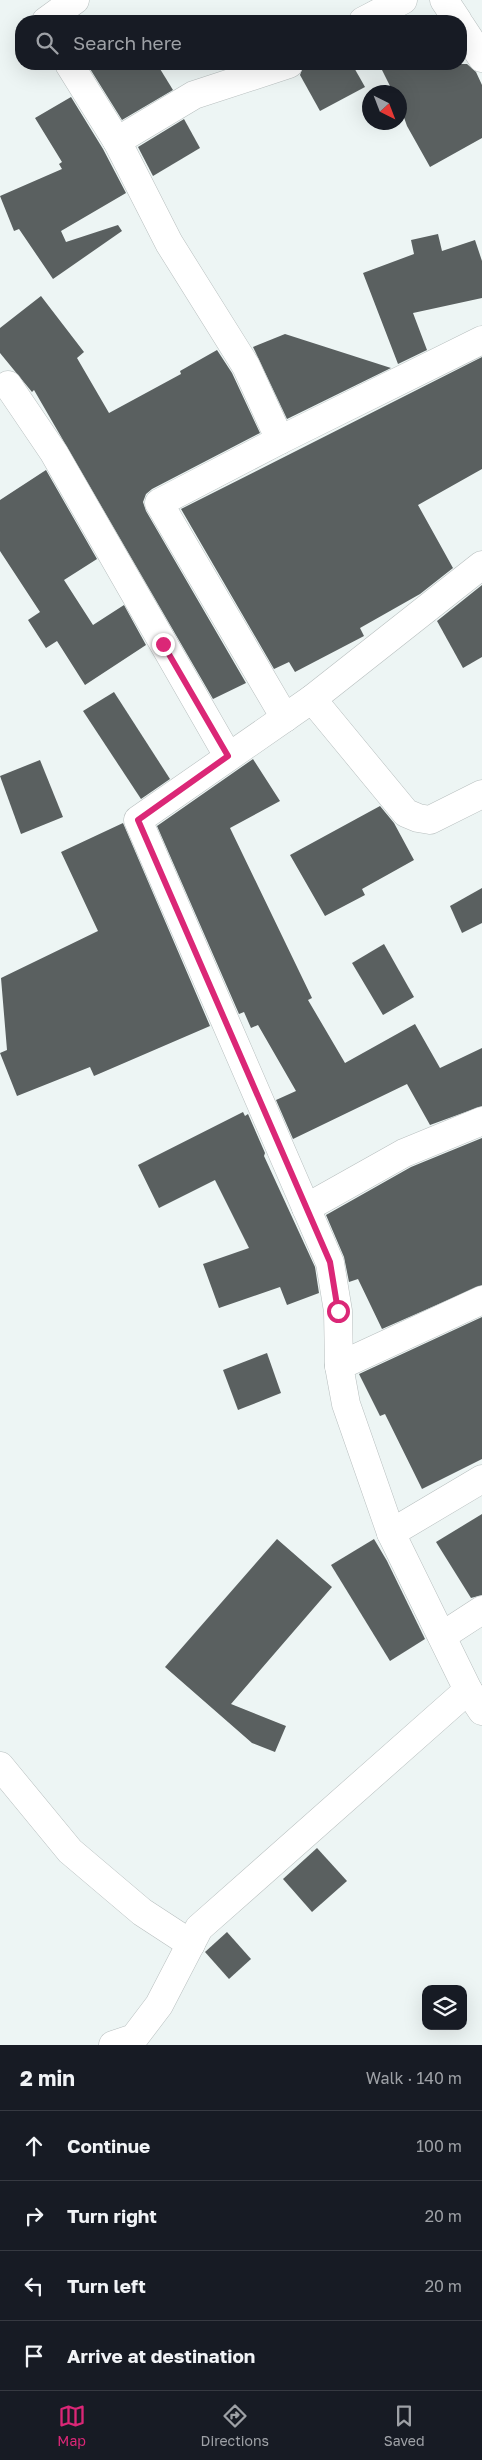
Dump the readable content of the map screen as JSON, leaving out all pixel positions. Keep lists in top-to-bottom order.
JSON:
{
  "north": "bottom right",
  "page": {
    "search": "Search here",
    "heading": ["2 min", "Walk · 140 m"],
    "list": [
      ["Continue", "100 m"],
      ["Turn right", "20 m"],
      ["Turn left", "20 m"],
      "Arrive at destination"
    ],
    "nav": ["Map", "Directions", "Saved"]
  }
}
